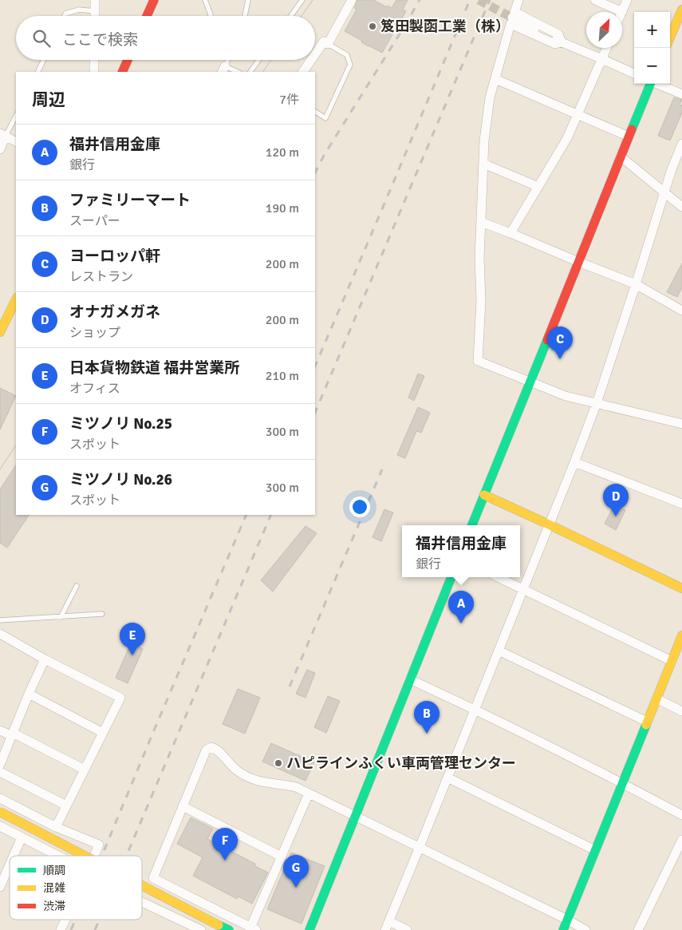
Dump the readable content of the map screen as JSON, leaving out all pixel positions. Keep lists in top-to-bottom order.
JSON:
{
  "places": ["笈田製函工業（株）", "ハピラインふくい車両管理センター"],
  "legend": ["順調", "混雑", "渋滞"],
  "north": "top right",
  "page": {
    "map_buttons": ["+", "−"],
    "search": "ここで検索",
    "heading": ["周辺", "7件"],
    "list": [
      {
        "mark": "A",
        "name": "福井信用金庫",
        "note": "銀行",
        "value": "120 m"
      },
      {
        "mark": "B",
        "name": "ファミリーマート",
        "note": "スーパー",
        "value": "190 m"
      },
      {
        "mark": "C",
        "name": "ヨーロッパ軒",
        "note": "レストラン",
        "value": "200 m"
      },
      {
        "mark": "D",
        "name": "オナガメガネ",
        "note": "ショップ",
        "value": "200 m"
      },
      {
        "mark": "E",
        "name": "日本貨物鉄道 福井営業所",
        "note": "オフィス",
        "value": "210 m"
      },
      {
        "mark": "F",
        "name": "ミツノリ No.25",
        "note": "スポット",
        "value": "300 m"
      },
      {
        "mark": "G",
        "name": "ミツノリ No.26",
        "note": "スポット",
        "value": "300 m"
      }
    ],
    "pins": [
      "C",
      "D",
      "A",
      "E",
      "B",
      "F",
      "G"
    ],
    "popup": ["福井信用金庫", "銀行"]
  }
}
